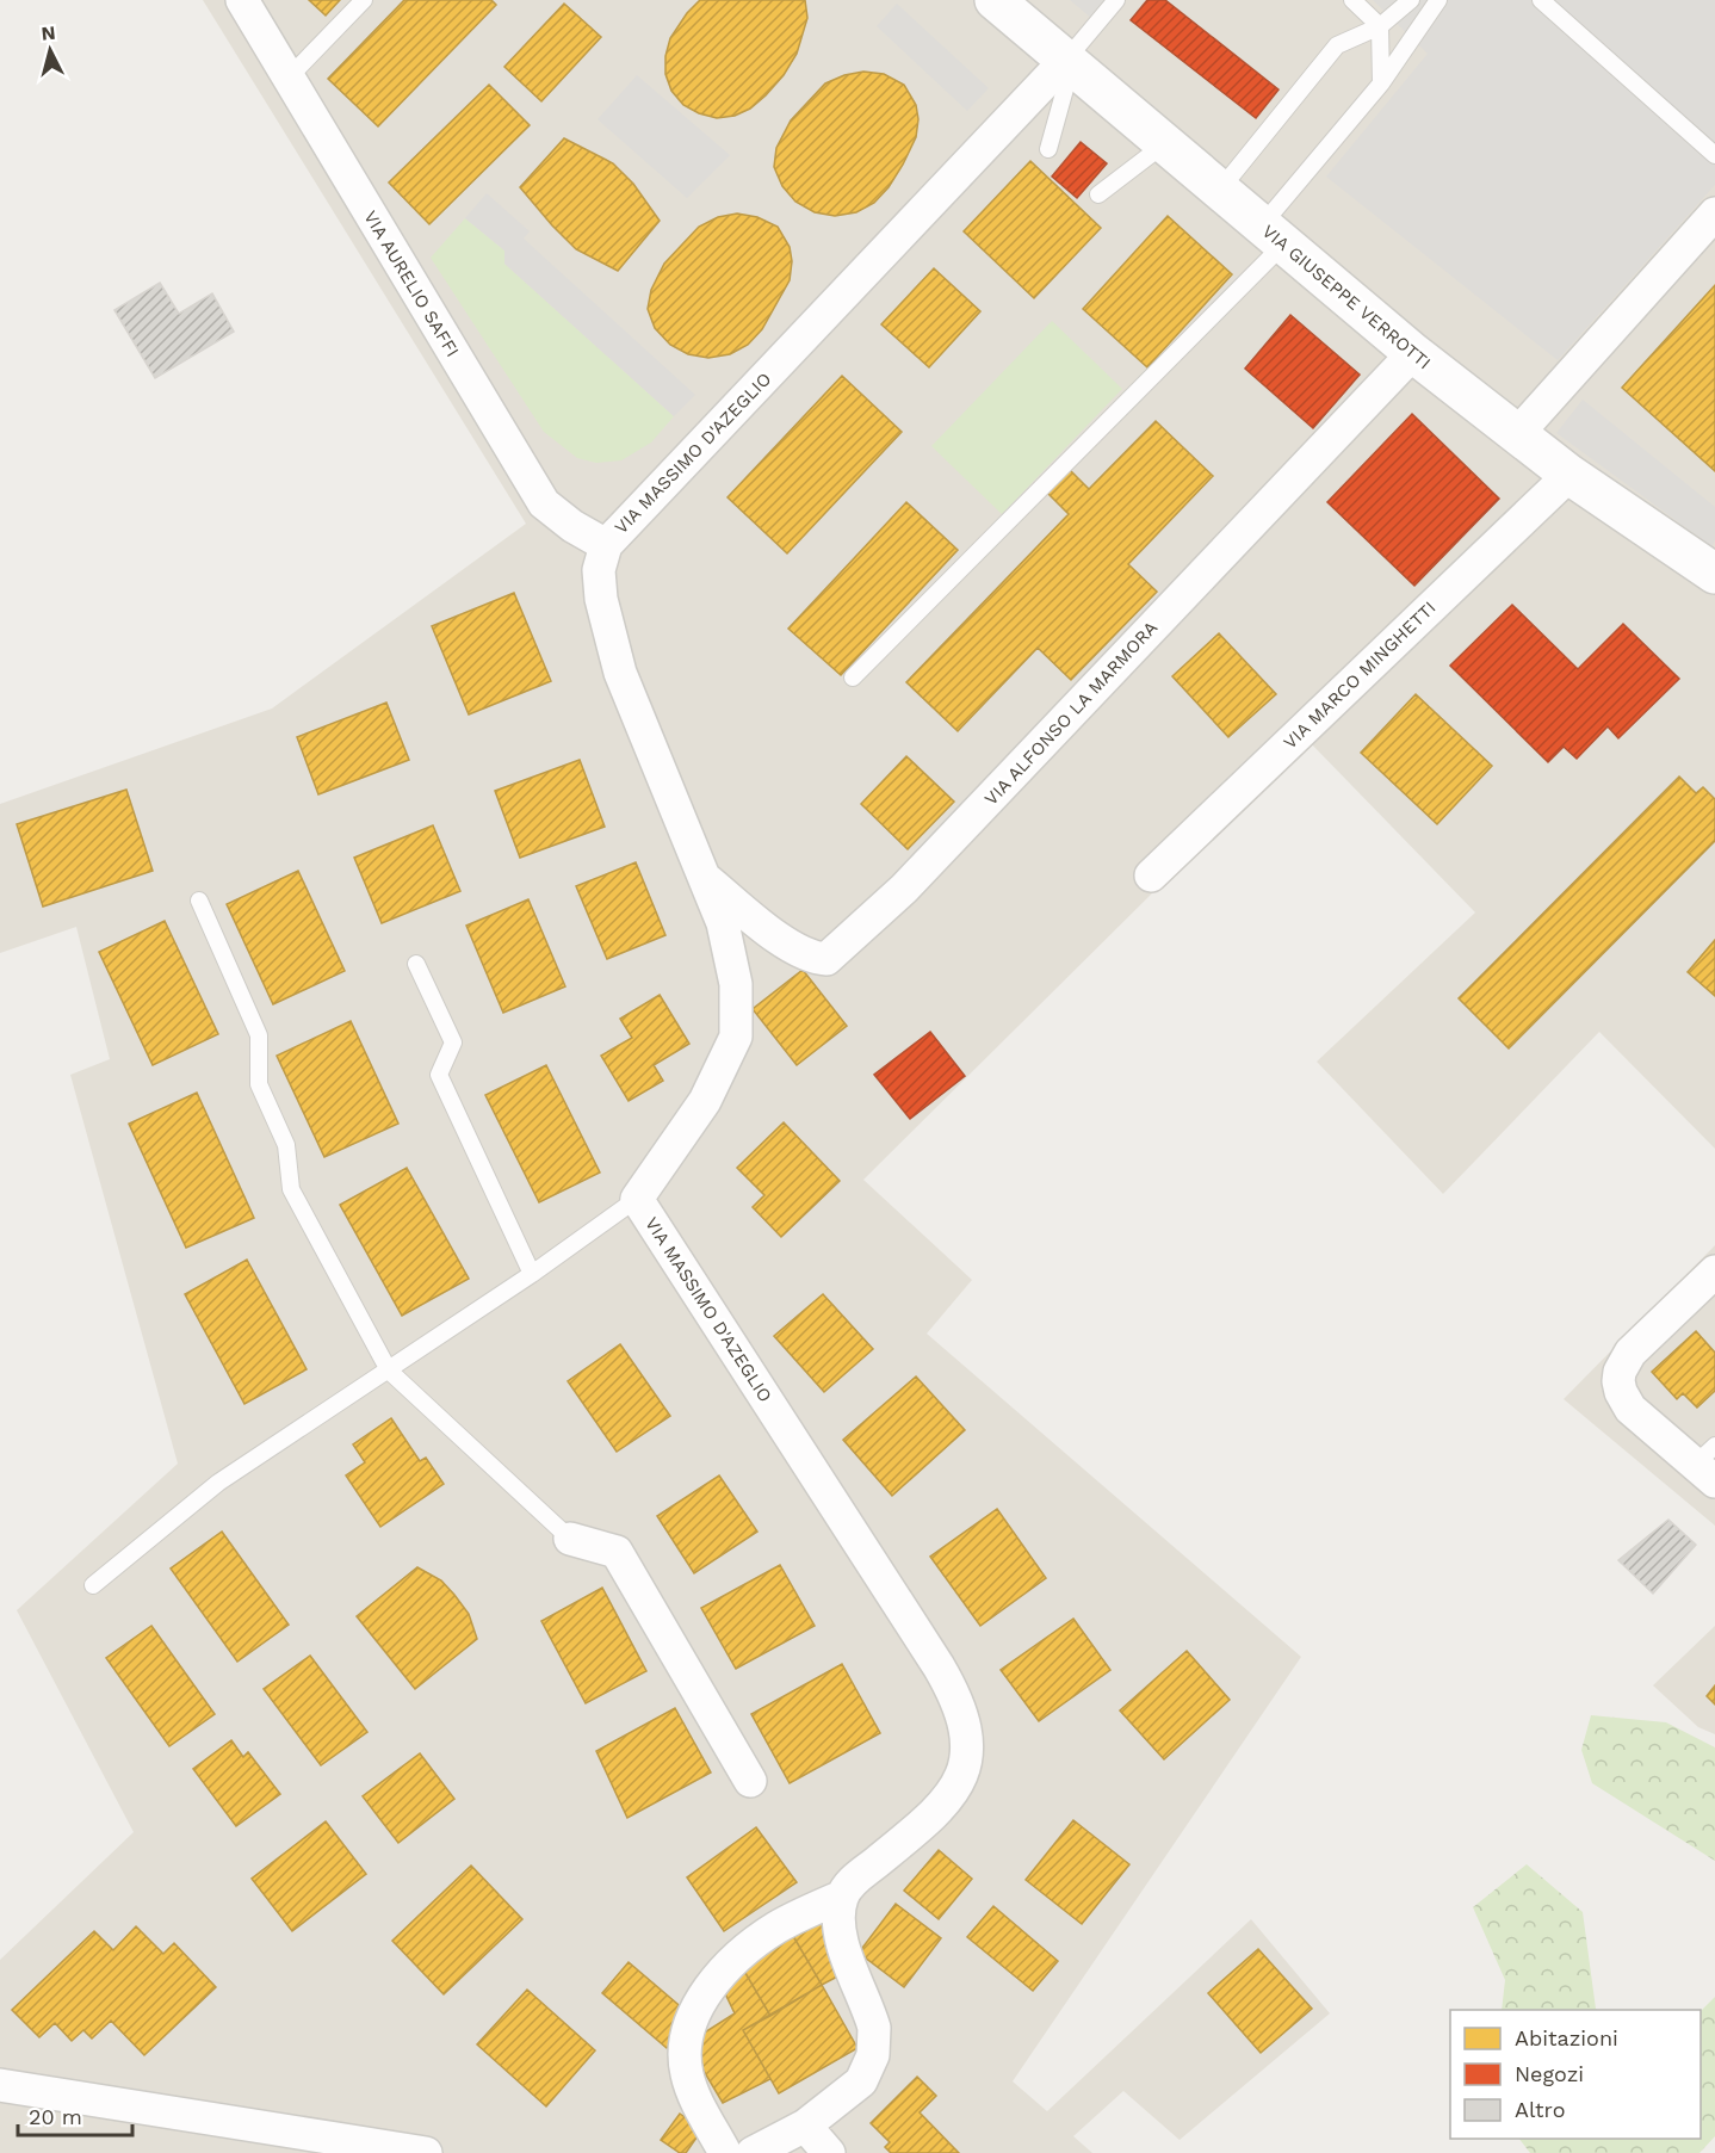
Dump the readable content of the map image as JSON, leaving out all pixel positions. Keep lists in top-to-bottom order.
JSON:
{
  "streets": {
    "street": [
      "VIA AURELIO SAFFI",
      "VIA GIUSEPPE VERROTTI",
      "VIA MASSIMO D'AZEGLIO",
      "VIA MARCO MINGHETTI",
      "VIA ALFONSO LA MARMORA"
    ]
  },
  "crossings": [
    ["VIA AURELIO SAFFI", "VIA MASSIMO D'AZEGLIO"],
    ["VIA GIUSEPPE VERROTTI", "VIA MASSIMO D'AZEGLIO"],
    ["VIA GIUSEPPE VERROTTI", "VIA MARCO MINGHETTI"],
    ["VIA GIUSEPPE VERROTTI", "VIA ALFONSO LA MARMORA"],
    ["VIA MASSIMO D'AZEGLIO", "VIA ALFONSO LA MARMORA"]
  ],
  "legend": ["Abitazioni", "Negozi", "Altro"],
  "scale_bar": "20 m",
  "north": "top"
}
